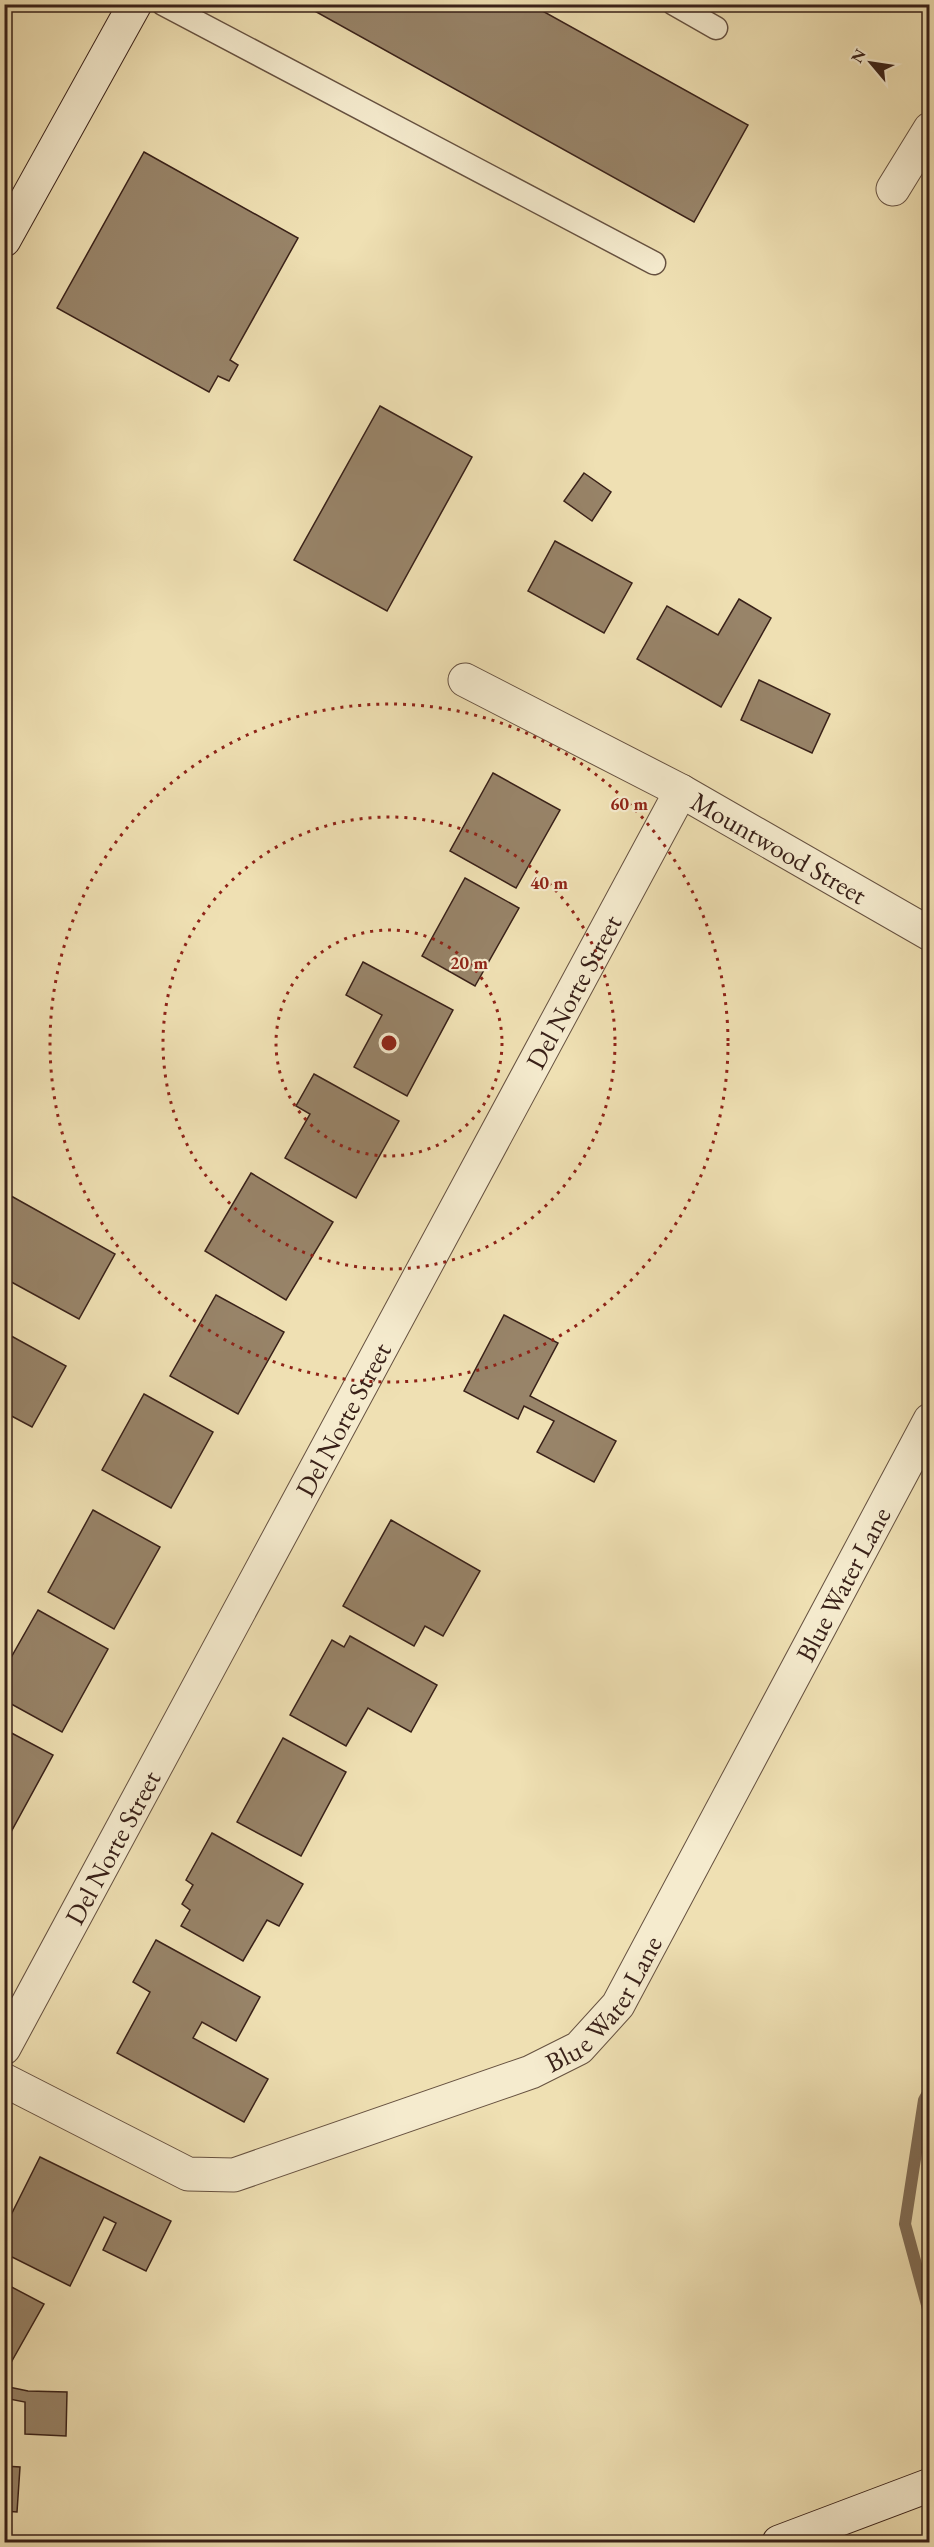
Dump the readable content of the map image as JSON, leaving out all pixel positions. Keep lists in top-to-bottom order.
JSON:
{
  "streets": {
    "street": ["Mountwood Street", "Del Norte Street", "Blue Water Lane"]
  },
  "crossings": [
    ["Mountwood Street", "Del Norte Street"]
  ],
  "north": "top left",
  "rings": ["60 m", "40 m", "20 m"]
}
